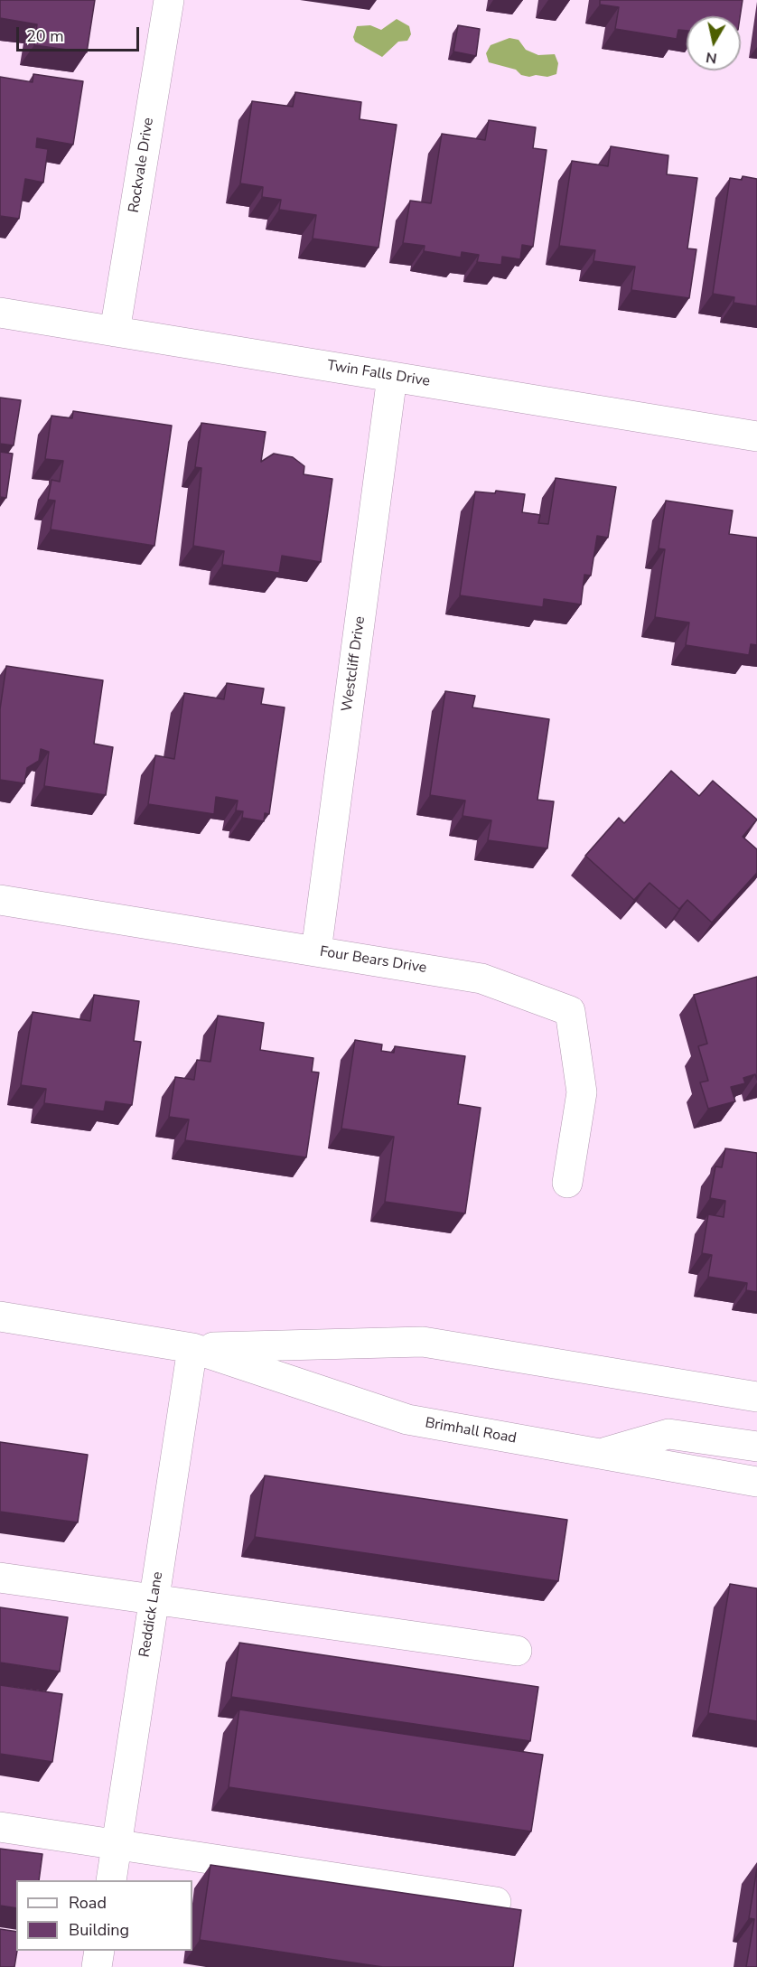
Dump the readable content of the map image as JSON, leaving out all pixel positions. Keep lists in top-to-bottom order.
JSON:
{
  "streets": {
    "street": [
      "Rockvale Drive",
      "Twin Falls Drive",
      "Westcliff Drive",
      "Four Bears Drive",
      "Brimhall Road",
      "Reddick Lane"
    ]
  },
  "crossings": [
    ["Rockvale Drive", "Twin Falls Drive"],
    ["Twin Falls Drive", "Westcliff Drive"],
    ["Westcliff Drive", "Four Bears Drive"],
    ["Brimhall Road", "Reddick Lane"]
  ],
  "legend": ["Road", "Building"],
  "scale_bar": "20 m",
  "north": "bottom"
}
